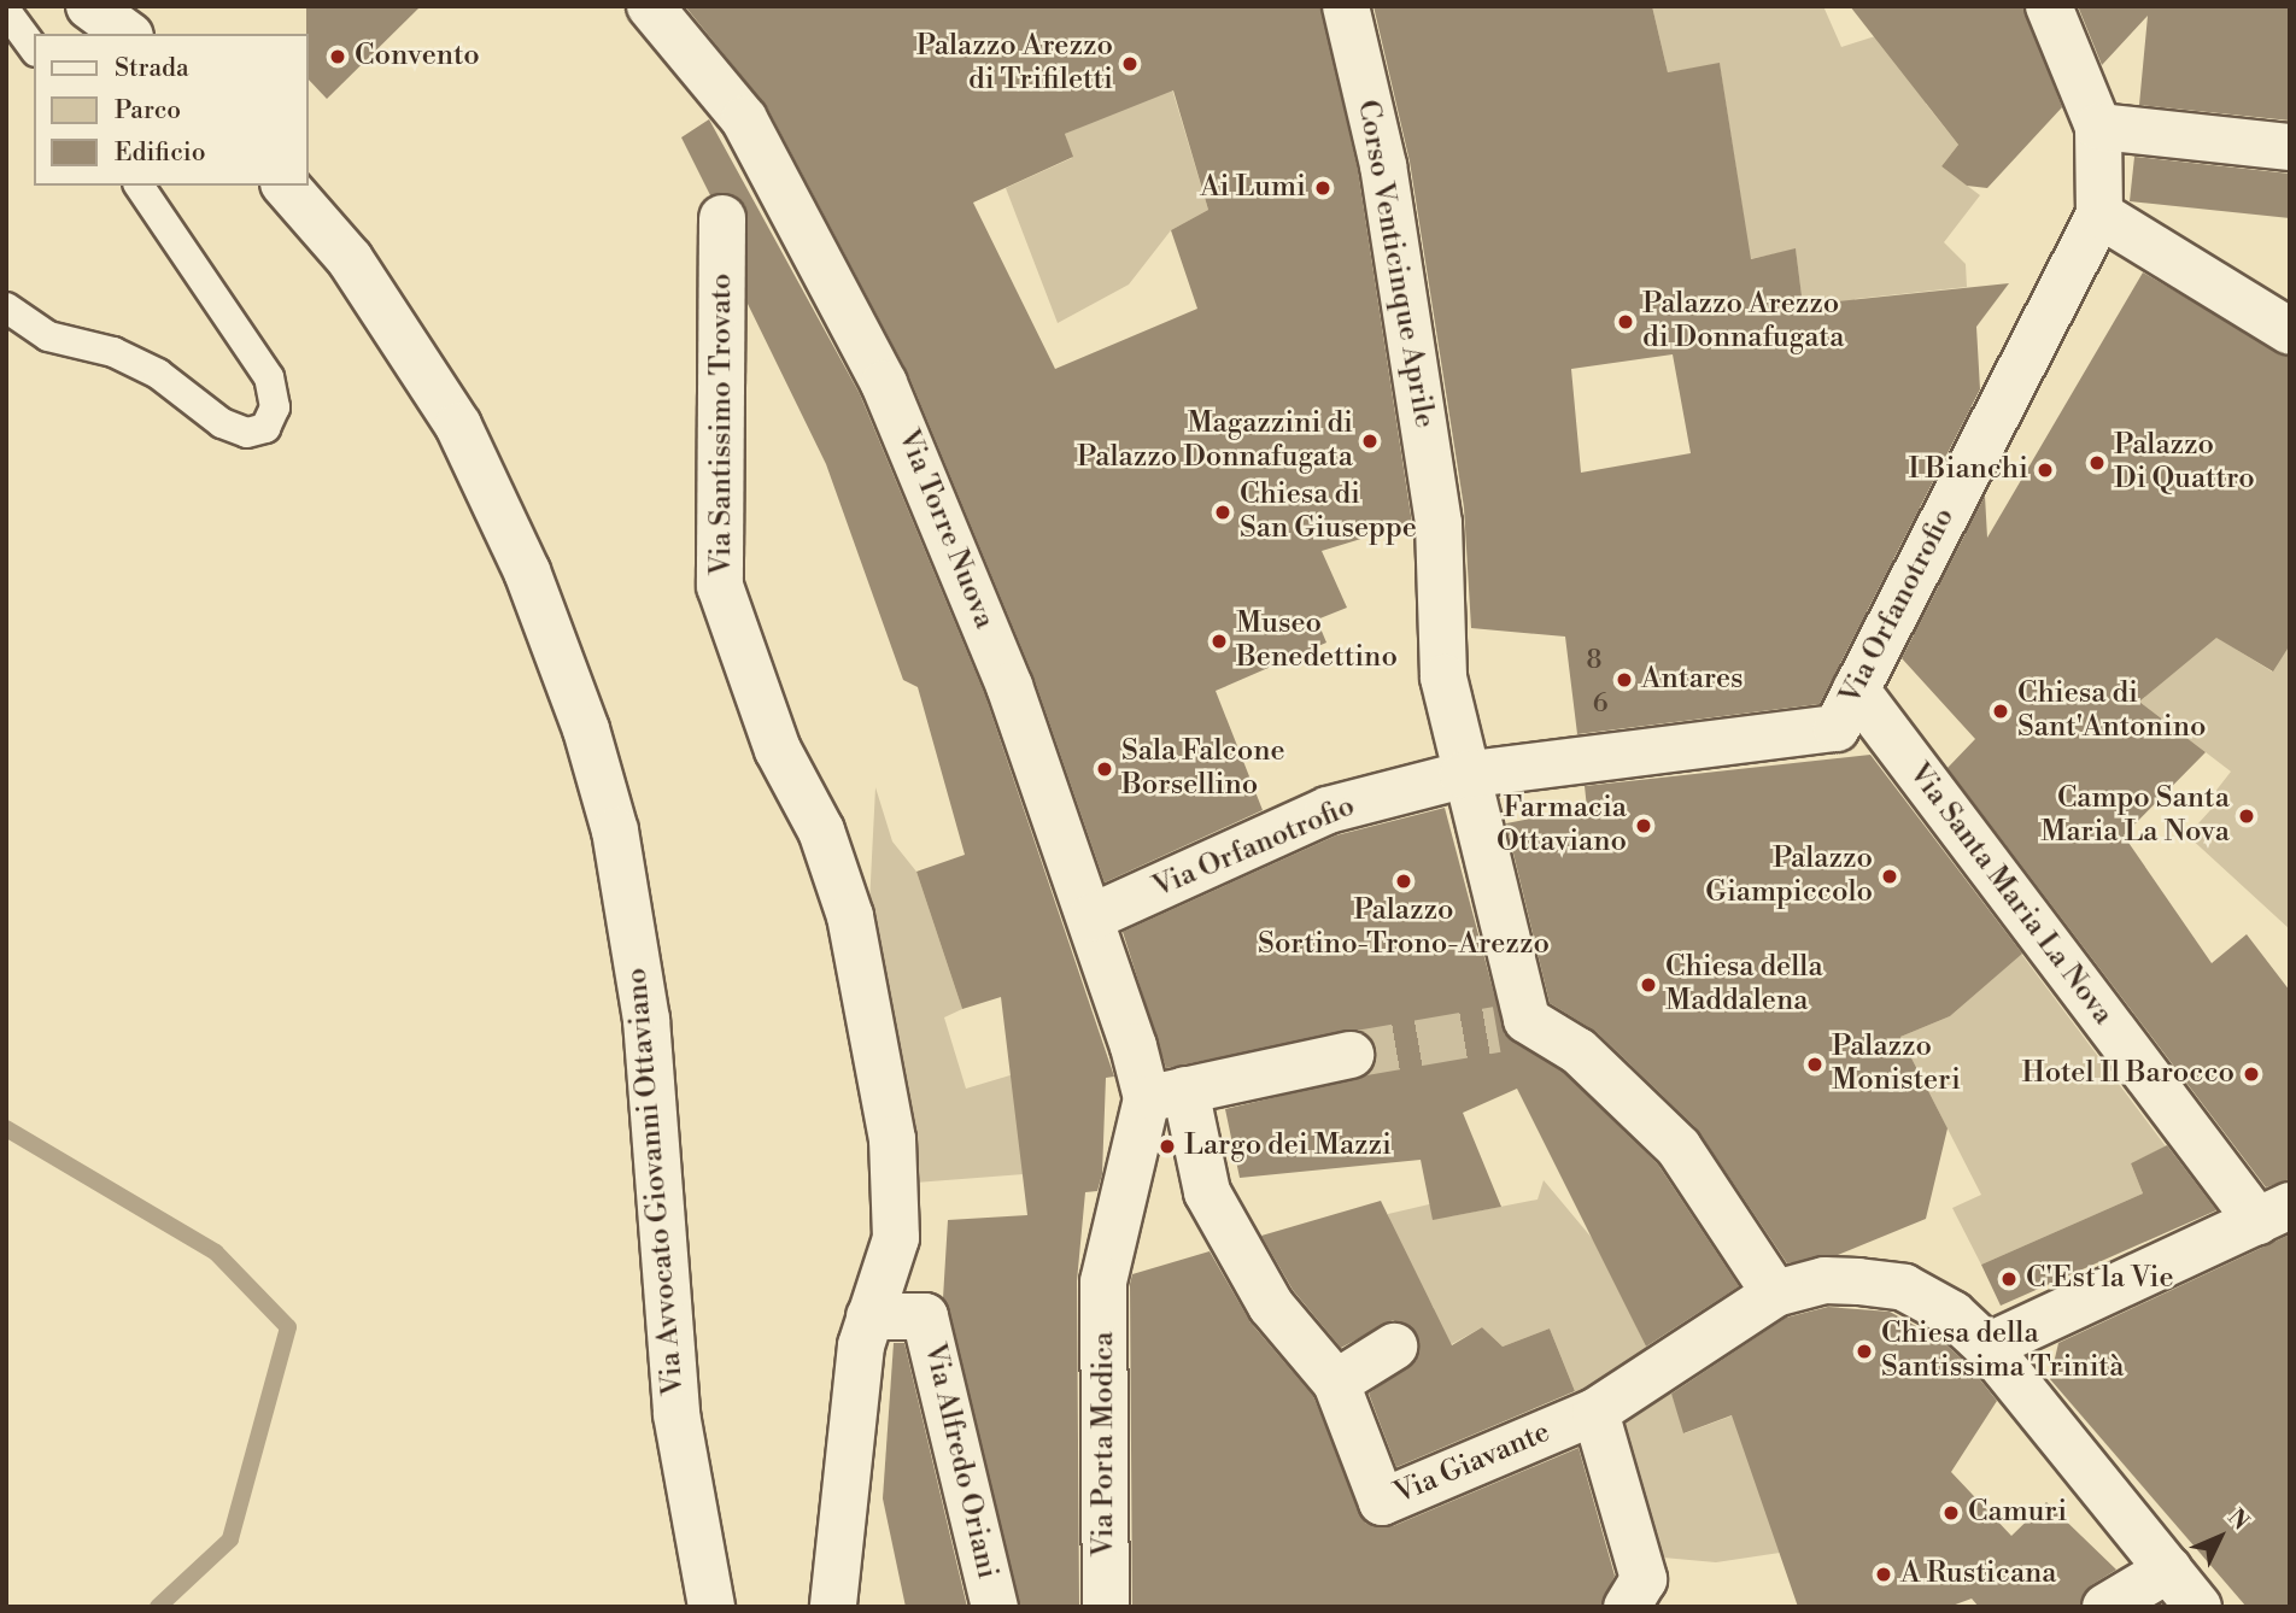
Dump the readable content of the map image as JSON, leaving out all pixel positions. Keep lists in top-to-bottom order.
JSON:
{
  "streets": {
    "street": [
      "Corso Venticinque Aprile",
      "Via Santissimo Trovato",
      "Via Torre Nuova",
      "Via Orfanotrofio",
      "Via Santa Maria La Nova",
      "Via Avvocato Giovanni Ottaviano",
      "Via Porta Modica",
      "Via Alfredo Oriani",
      "Via Giavante"
    ]
  },
  "crossings": [
    ["Corso Venticinque Aprile", "Via Orfanotrofio"],
    ["Via Santissimo Trovato", "Via Alfredo Oriani"],
    ["Via Torre Nuova", "Via Orfanotrofio"],
    ["Via Torre Nuova", "Via Porta Modica"],
    ["Via Torre Nuova", "Via Giavante"],
    ["Via Orfanotrofio", "Via Santa Maria La Nova"]
  ],
  "places": [
    "Convento",
    "Palazzo Arezzo di Trifiletti",
    "Ai Lumi",
    "Palazzo Arezzo di Donnafugata",
    "Magazzini di Palazzo Donnafugata",
    "Palazzo Di Quattro",
    "I Bianchi",
    "Chiesa di San Giuseppe",
    "Museo Benedettino",
    "Antares",
    "Chiesa di Sant'Antonino",
    "Sala Falcone Borsellino",
    "Campo Santa Maria La Nova",
    "Farmacia Ottaviano",
    "Palazzo Giampiccolo",
    "Palazzo Sortino-Trono-Arezzo",
    "Chiesa della Maddalena",
    "Palazzo Monisteri",
    "Hotel Il Barocco",
    "Largo dei Mazzi",
    "C'Est la Vie",
    "Chiesa della Santissima Trinità",
    "Camuri",
    "A Rusticana"
  ],
  "house_numbers": ["8", "6"],
  "legend": ["Strada", "Parco", "Edificio"],
  "north": "top right"
}
